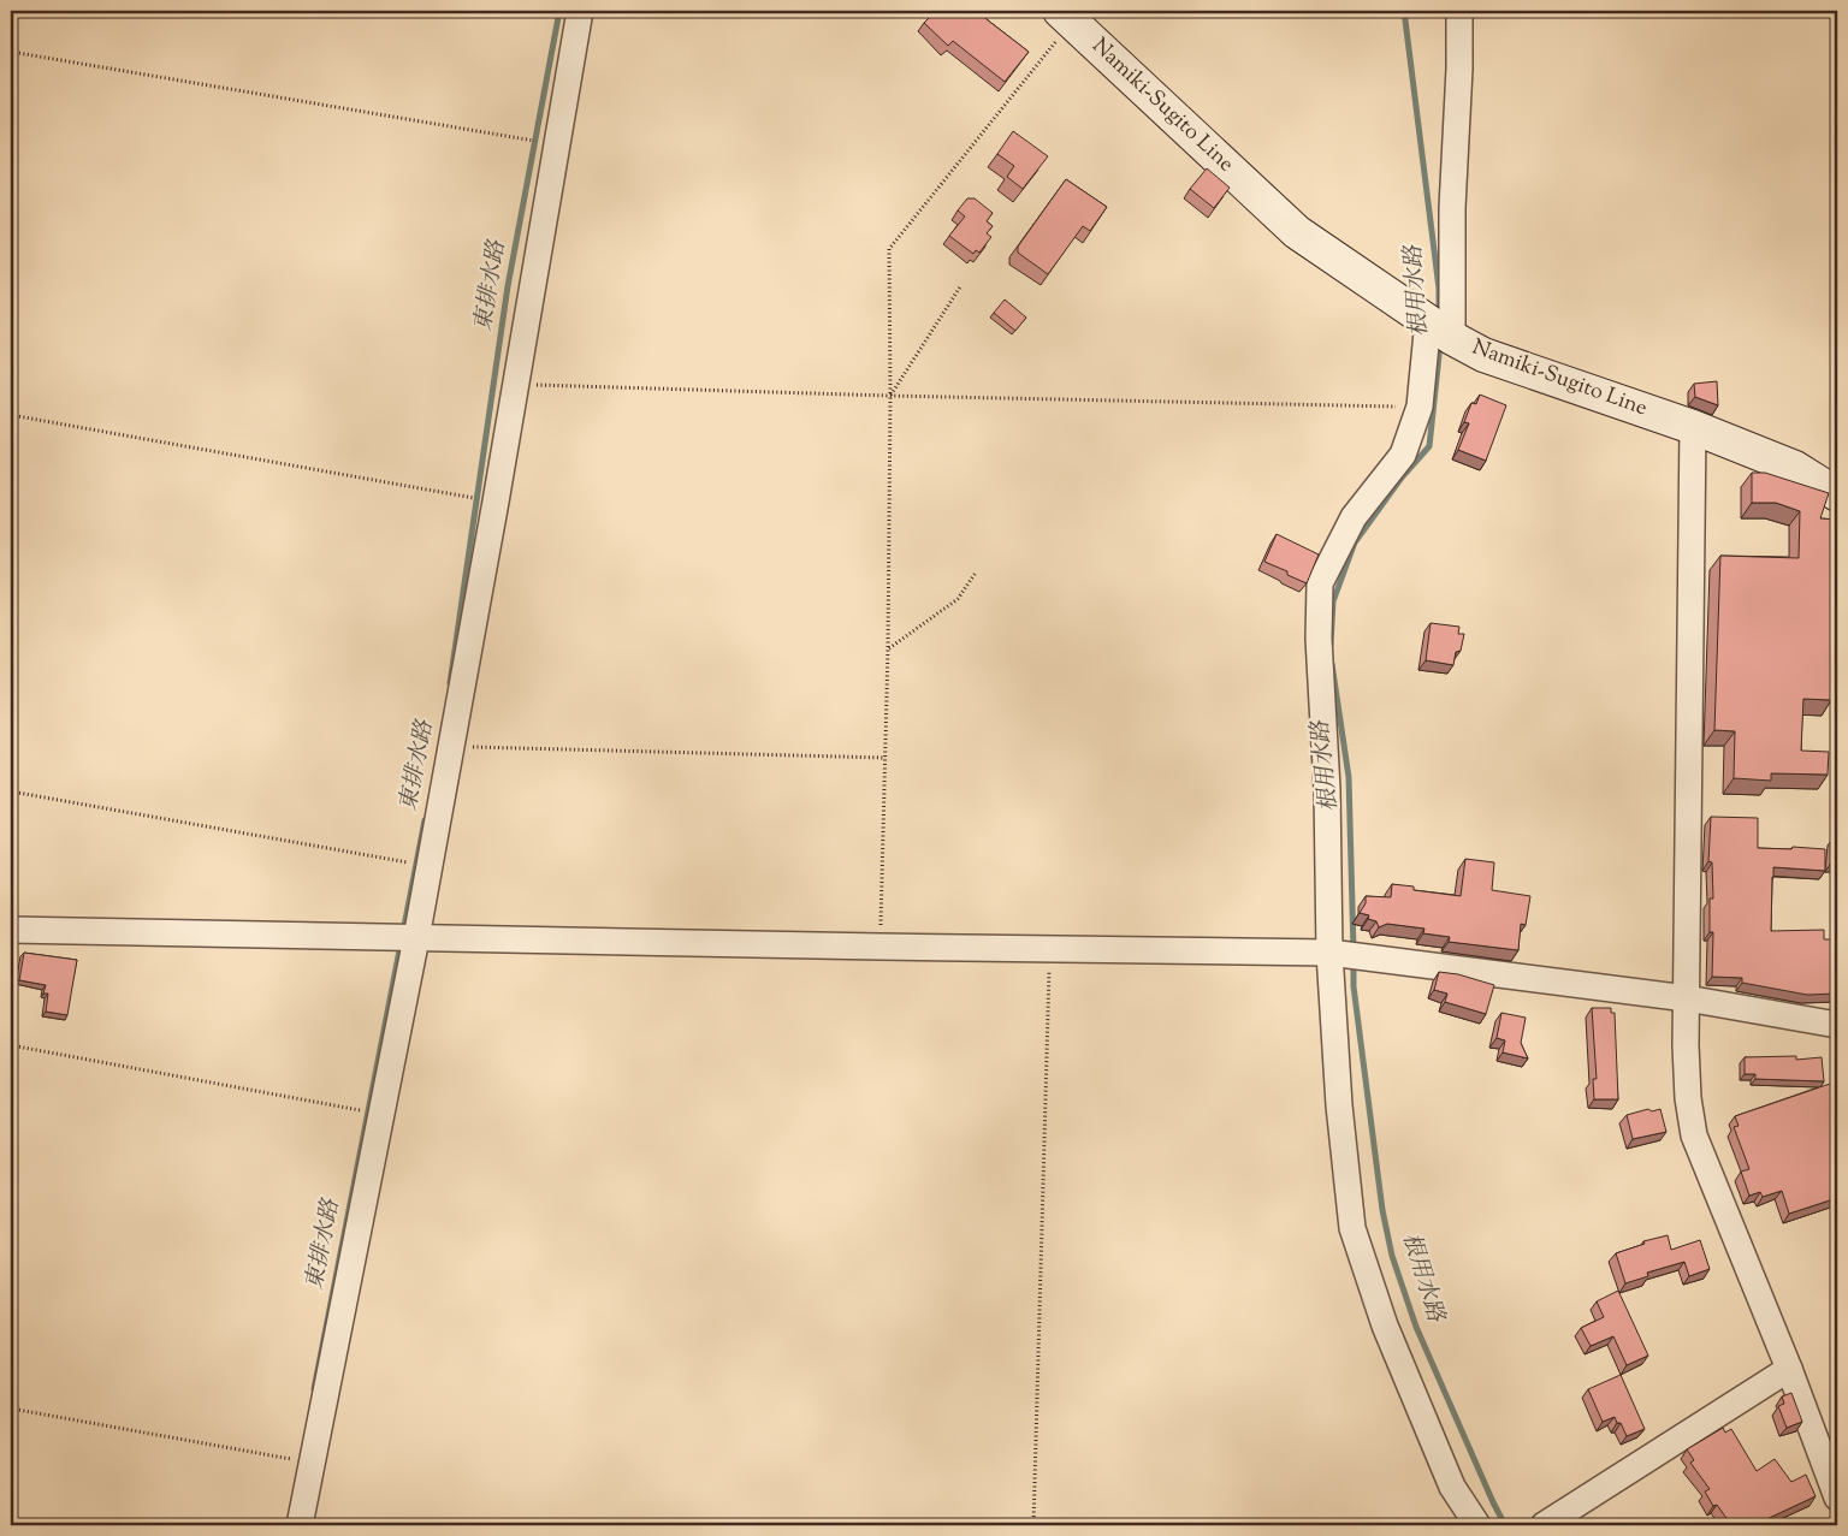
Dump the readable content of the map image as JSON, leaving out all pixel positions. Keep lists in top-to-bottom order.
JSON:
{
  "streets": {
    "main road": ["Namiki-Sugito Line"]
  },
  "water": ["東排水路", "根用水路"]
}
